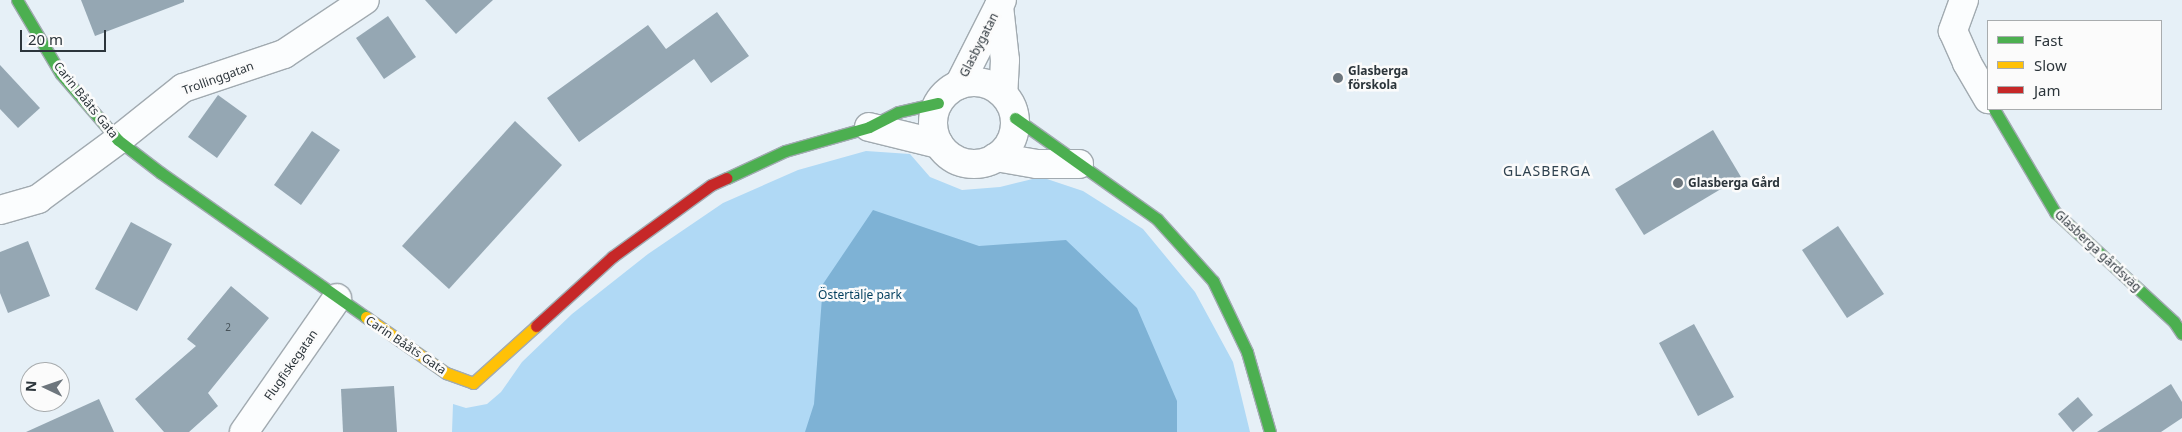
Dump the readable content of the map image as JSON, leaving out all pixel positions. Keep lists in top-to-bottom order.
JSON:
{
  "streets": {
    "street": [
      "Glasbygatan",
      "Trollinggatan",
      "Carin Bååts Gata",
      "Glasberga gårdsväg",
      "Flugfiskegatan"
    ]
  },
  "crossings": [
    ["Glasbygatan", "Carin Bååts Gata"],
    ["Trollinggatan", "Carin Bååts Gata"],
    ["Carin Bååts Gata", "Flugfiskegatan"]
  ],
  "districts": ["GLASBERGA"],
  "parks": ["Östertälje park"],
  "places": ["Glasberga förskola", "Glasberga Gård"],
  "house_numbers": ["2"],
  "legend": ["Fast", "Slow", "Jam"],
  "scale_bar": "20 m",
  "north": "left"
}
